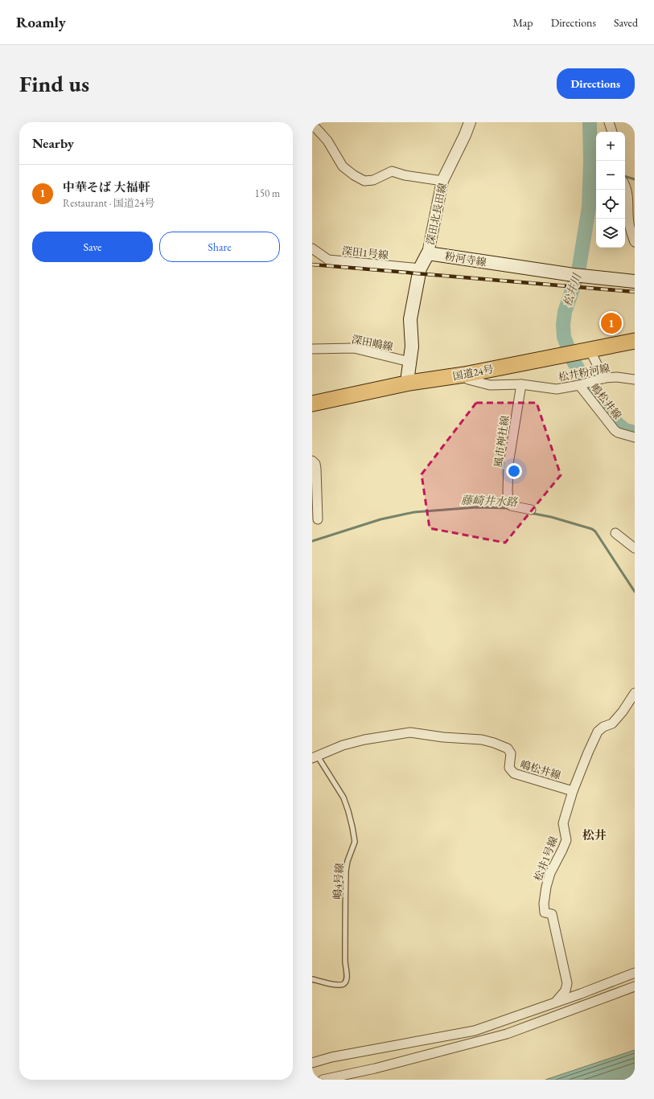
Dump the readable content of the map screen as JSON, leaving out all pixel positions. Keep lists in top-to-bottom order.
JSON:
{
  "streets": {
    "highway": ["国道24号"],
    "main road": ["粉河寺線"],
    "street": [
      "深田北長田線",
      "深田1号線",
      "深田嶋線",
      "松井粉河線",
      "嶋松井線",
      "風市神社線",
      "松井1号線"
    ],
    "lane": ["嶋4号線"]
  },
  "crossings": [
    ["深田北長田線", "粉河寺線"],
    ["国道24号", "松井粉河線"],
    ["松井粉河線", "嶋松井線"],
    ["松井粉河線", "風市神社線"],
    ["嶋松井線", "松井1号線"],
    ["嶋松井線", "嶋4号線"]
  ],
  "districts": ["松井"],
  "water": ["松井川", "藤崎井水路"],
  "page": {
    "header": "Roamly",
    "nav": ["Map", "Directions", "Saved"],
    "buttons": [
      "Directions",
      ["Save", "Share"]
    ],
    "title": "Find us",
    "heading": "Nearby",
    "map_buttons": ["+", "−"],
    "list": [
      {
        "mark": "1",
        "name": "中華そば 大福軒",
        "note": "Restaurant · 国道24号",
        "value": "150 m"
      }
    ],
    "pins": "1"
  }
}
